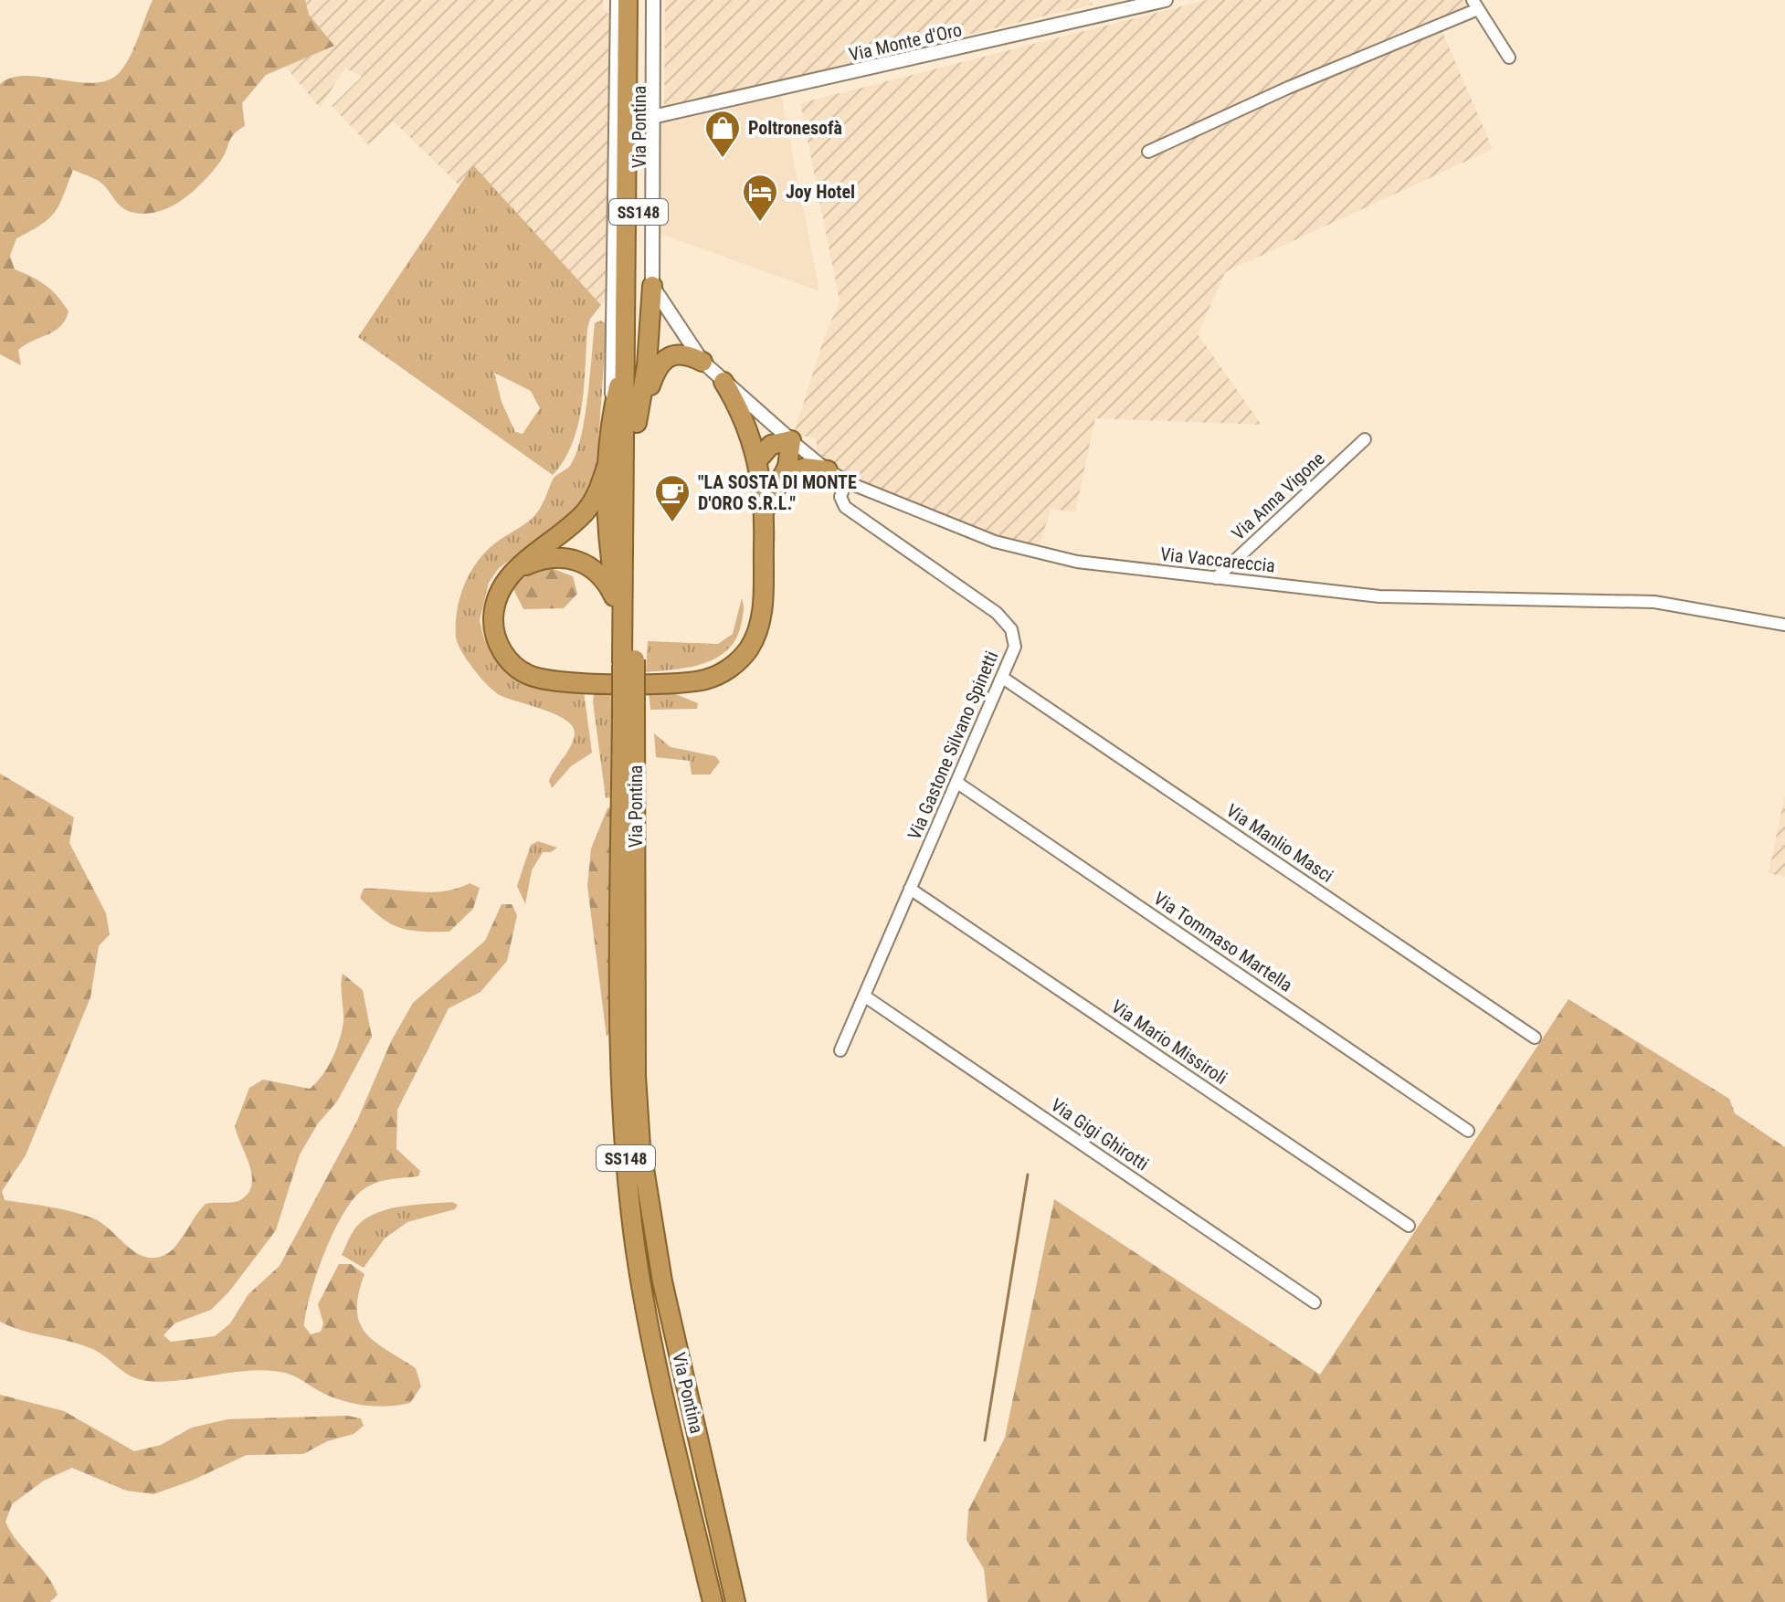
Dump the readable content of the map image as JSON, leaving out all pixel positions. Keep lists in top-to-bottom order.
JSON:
{
  "streets": {
    "highway": ["Via Pontina", "SS148"],
    "street": [
      "Via Monte d'Oro",
      "Via Anna Vigone",
      "Via Vaccareccia",
      "Via Gastone Silvano Spinetti",
      "Via Manlio Masci",
      "Via Tommaso Martella",
      "Via Mario Missiroli",
      "Via Gigi Ghirotti"
    ]
  },
  "crossings": [
    ["Via Monte d'Oro", "Via Pontina"],
    ["Via Pontina", "Via Vaccareccia"],
    ["Via Anna Vigone", "Via Vaccareccia"],
    ["Via Vaccareccia", "Via Gastone Silvano Spinetti"],
    ["Via Gastone Silvano Spinetti", "Via Manlio Masci"],
    ["Via Gastone Silvano Spinetti", "Via Tommaso Martella"],
    ["Via Gastone Silvano Spinetti", "Via Mario Missiroli"],
    ["Via Gastone Silvano Spinetti", "Via Gigi Ghirotti"]
  ],
  "places": {
    "shop": ["Poltronesofà"],
    "hotel": ["Joy Hotel"],
    "cafe": ["\"LA SOSTA DI MONTE D'ORO S.R.L.\""]
  }
}
